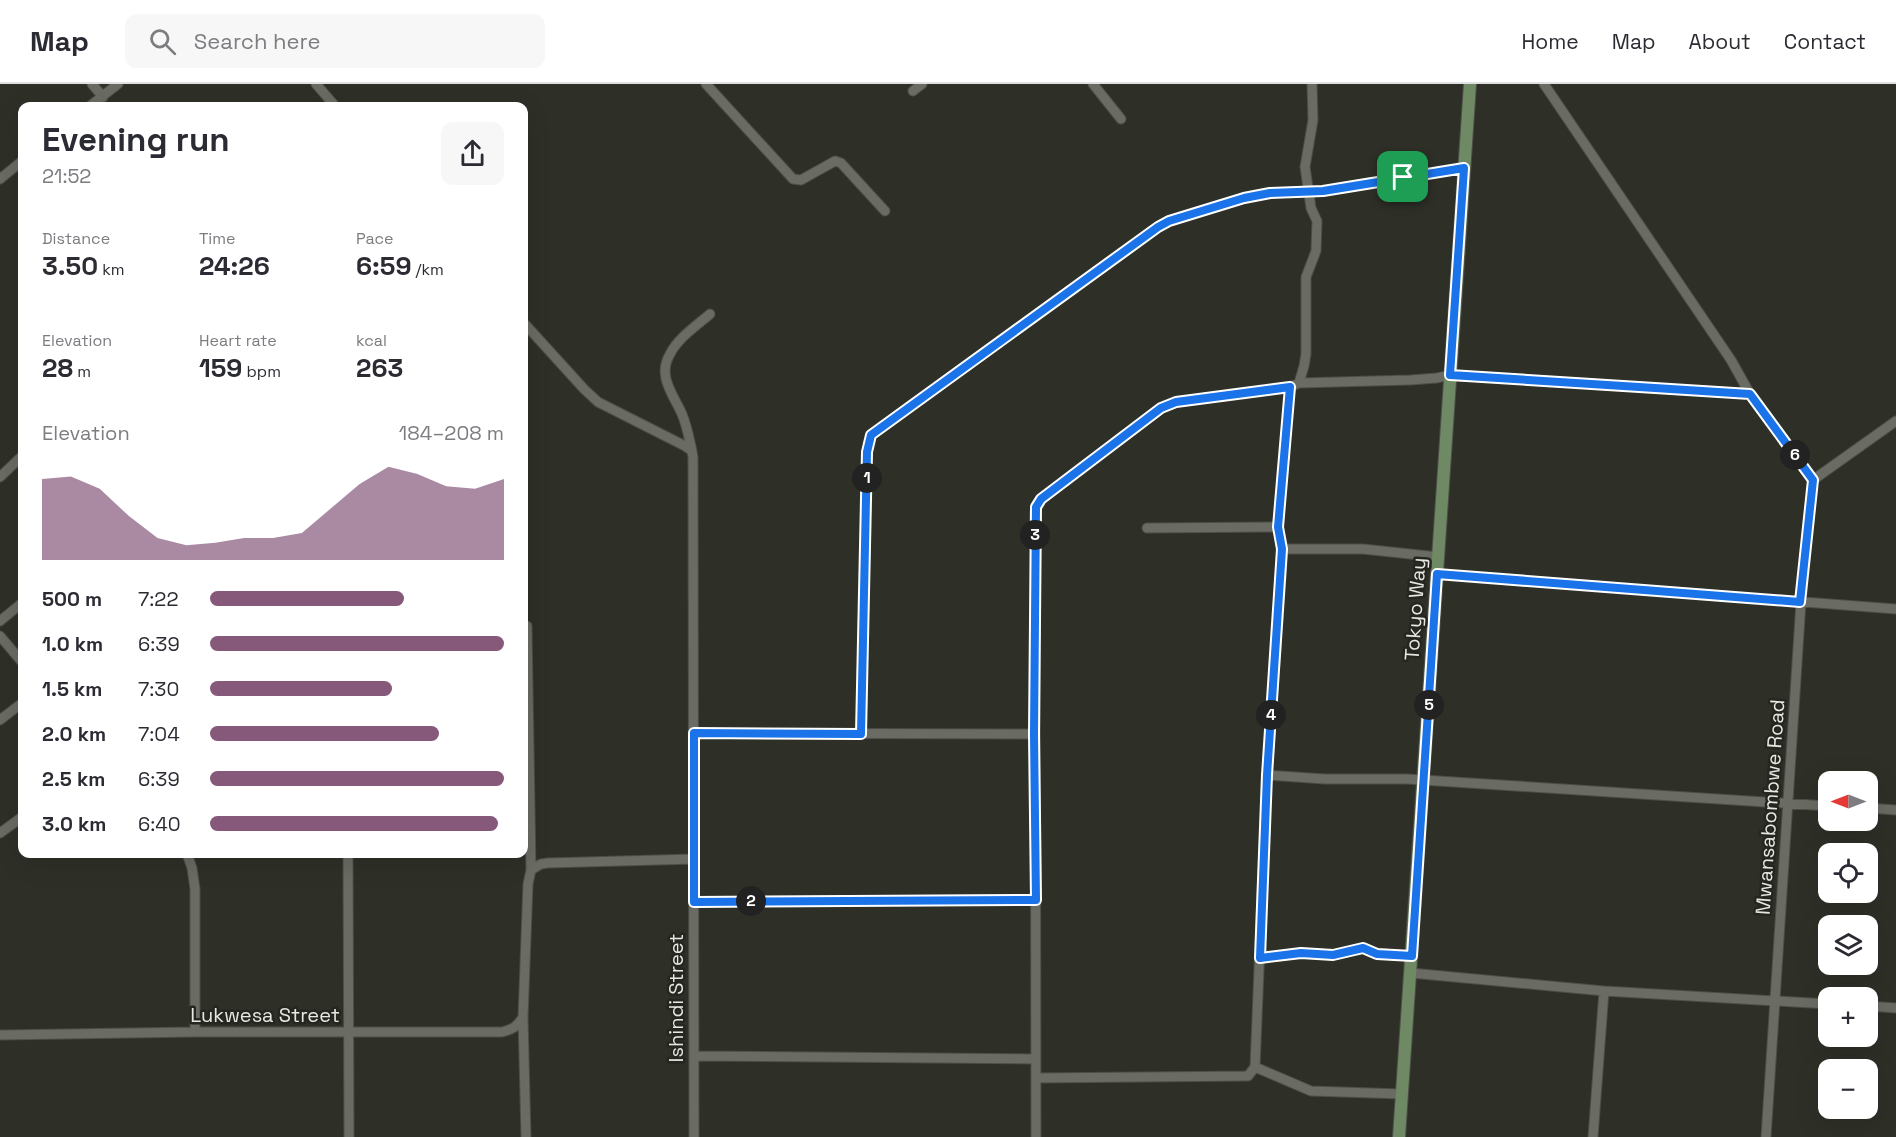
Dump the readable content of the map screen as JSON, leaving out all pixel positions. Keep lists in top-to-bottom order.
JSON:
{
  "streets": {
    "street": [
      "Tokyo Way",
      "Mwansabombwe Road",
      "Ishindi Street",
      "Lukwesa Street"
    ]
  },
  "north": "left",
  "page": {
    "header": "Map",
    "search": "Search here",
    "nav": [
      "Home",
      "Map",
      "About",
      "Contact"
    ],
    "heading": ["Evening run", "21:52"],
    "stats": [
      ["Distance", "3.50 km"],
      ["Time", "24:26"],
      ["Pace", "6:59 /km"],
      ["Elevation", "28 m"],
      ["Heart rate", "159 bpm"],
      ["kcal", "263"]
    ],
    "chart": ["Elevation", "184–208 m"],
    "pins": [
      "6",
      "1",
      "3",
      "5",
      "4",
      "2"
    ],
    "list": [
      {
        "name": "500 m",
        "note": "7:22"
      },
      {
        "name": "1.0 km",
        "note": "6:39"
      },
      {
        "name": "1.5 km",
        "note": "7:30"
      },
      {
        "name": "2.0 km",
        "note": "7:04"
      },
      {
        "name": "2.5 km",
        "note": "6:39"
      },
      {
        "name": "3.0 km",
        "note": "6:40"
      }
    ],
    "map_buttons": ["+", "−"]
  }
}
